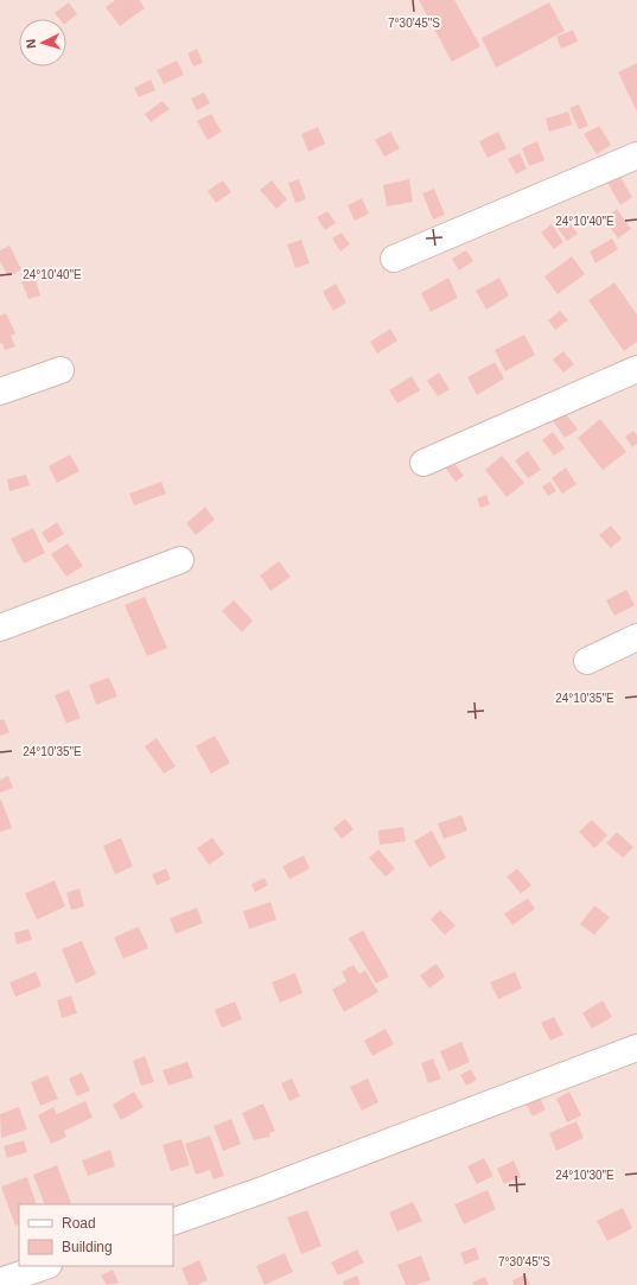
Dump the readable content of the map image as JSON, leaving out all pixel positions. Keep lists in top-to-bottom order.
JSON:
{
  "legend": ["Road", "Building"],
  "north": "left",
  "coordinates": [
    "7°30'45\"S",
    "24°10'40\"E",
    "24°10'35\"E",
    "24°10'30\"E"
  ]
}
